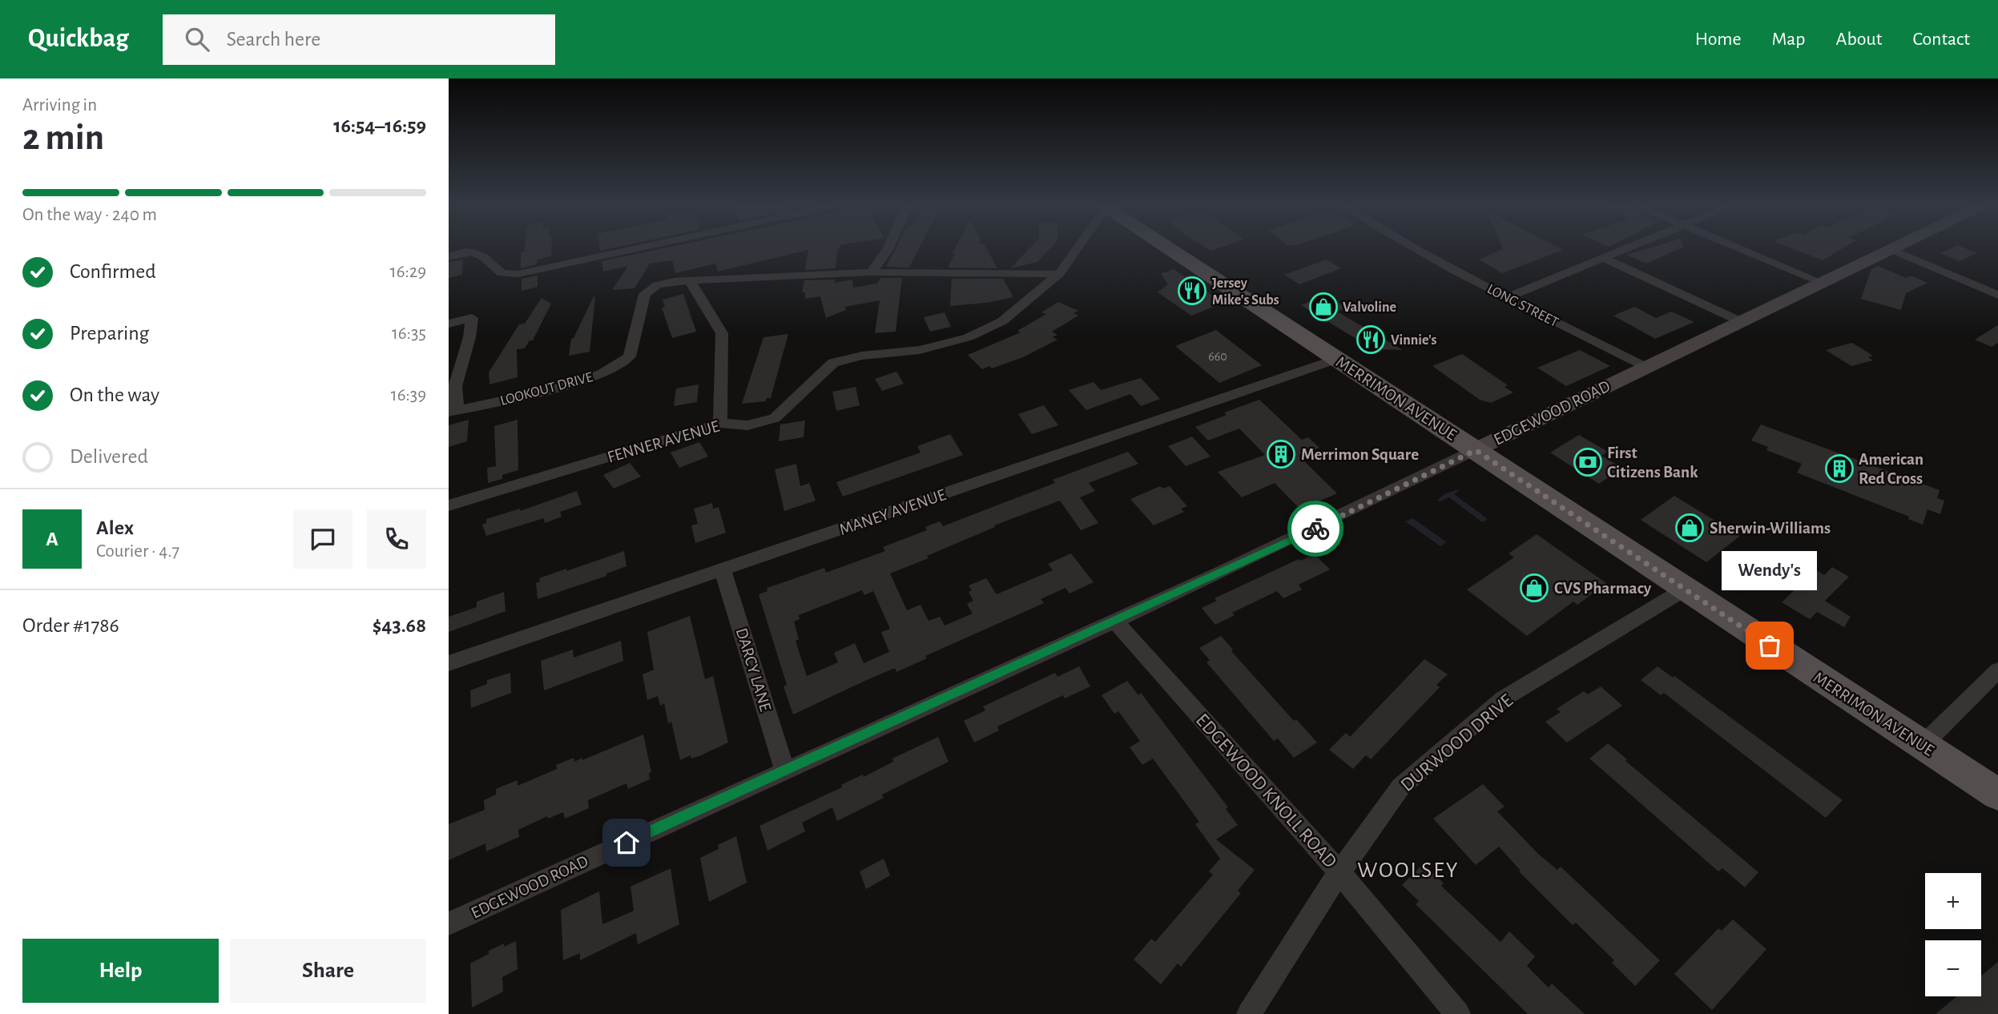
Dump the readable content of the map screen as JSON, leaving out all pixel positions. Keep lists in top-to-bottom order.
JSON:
{
  "streets": {
    "main road": ["MERRIMON AVENUE"],
    "street": [
      "LONG STREET",
      "LOOKOUT DRIVE",
      "EDGEWOOD ROAD",
      "FENNER AVENUE",
      "MANEY AVENUE",
      "DARCY LANE",
      "DURWOOD DRIVE",
      "EDGEWOOD KNOLL ROAD"
    ]
  },
  "crossings": [
    ["LONG STREET", "EDGEWOOD ROAD"],
    ["LOOKOUT DRIVE", "FENNER AVENUE"],
    ["MERRIMON AVENUE", "EDGEWOOD ROAD"],
    ["MERRIMON AVENUE", "MANEY AVENUE"],
    ["MERRIMON AVENUE", "DURWOOD DRIVE"],
    ["EDGEWOOD ROAD", "DARCY LANE"],
    ["EDGEWOOD ROAD", "EDGEWOOD KNOLL ROAD"],
    ["MANEY AVENUE", "DARCY LANE"],
    ["DURWOOD DRIVE", "EDGEWOOD KNOLL ROAD"]
  ],
  "districts": ["WOOLSEY"],
  "places": {
    "restaurant": ["Jersey Mike's Subs", "Vinnie's"],
    "shop": ["Valvoline", "Sherwin-Williams", "CVS Pharmacy"],
    "building": ["Merrimon Square", "American Red Cross"],
    "bank": ["First Citizens Bank"],
    "other": ["Wendy's"]
  },
  "house_numbers": ["660"],
  "page": {
    "header": "Quickbag",
    "search": "Search here",
    "nav": [
      "Home",
      "Map",
      "About",
      "Contact"
    ],
    "heading": ["2 min", "Arriving in", "16:54–16:59"],
    "panel": [
      "Alex",
      "Courier · 4.7",
      "Order #1786",
      "$43.68"
    ],
    "bar": "On the way · 240 m",
    "list": [
      ["Confirmed", "16:29"],
      ["Preparing", "16:35"],
      ["On the way", "16:39"],
      "Delivered"
    ],
    "round": "A",
    "bubble": "Wendy's",
    "map_buttons": ["+", "−"],
    "buttons": ["Help", "Share"]
  }
}
